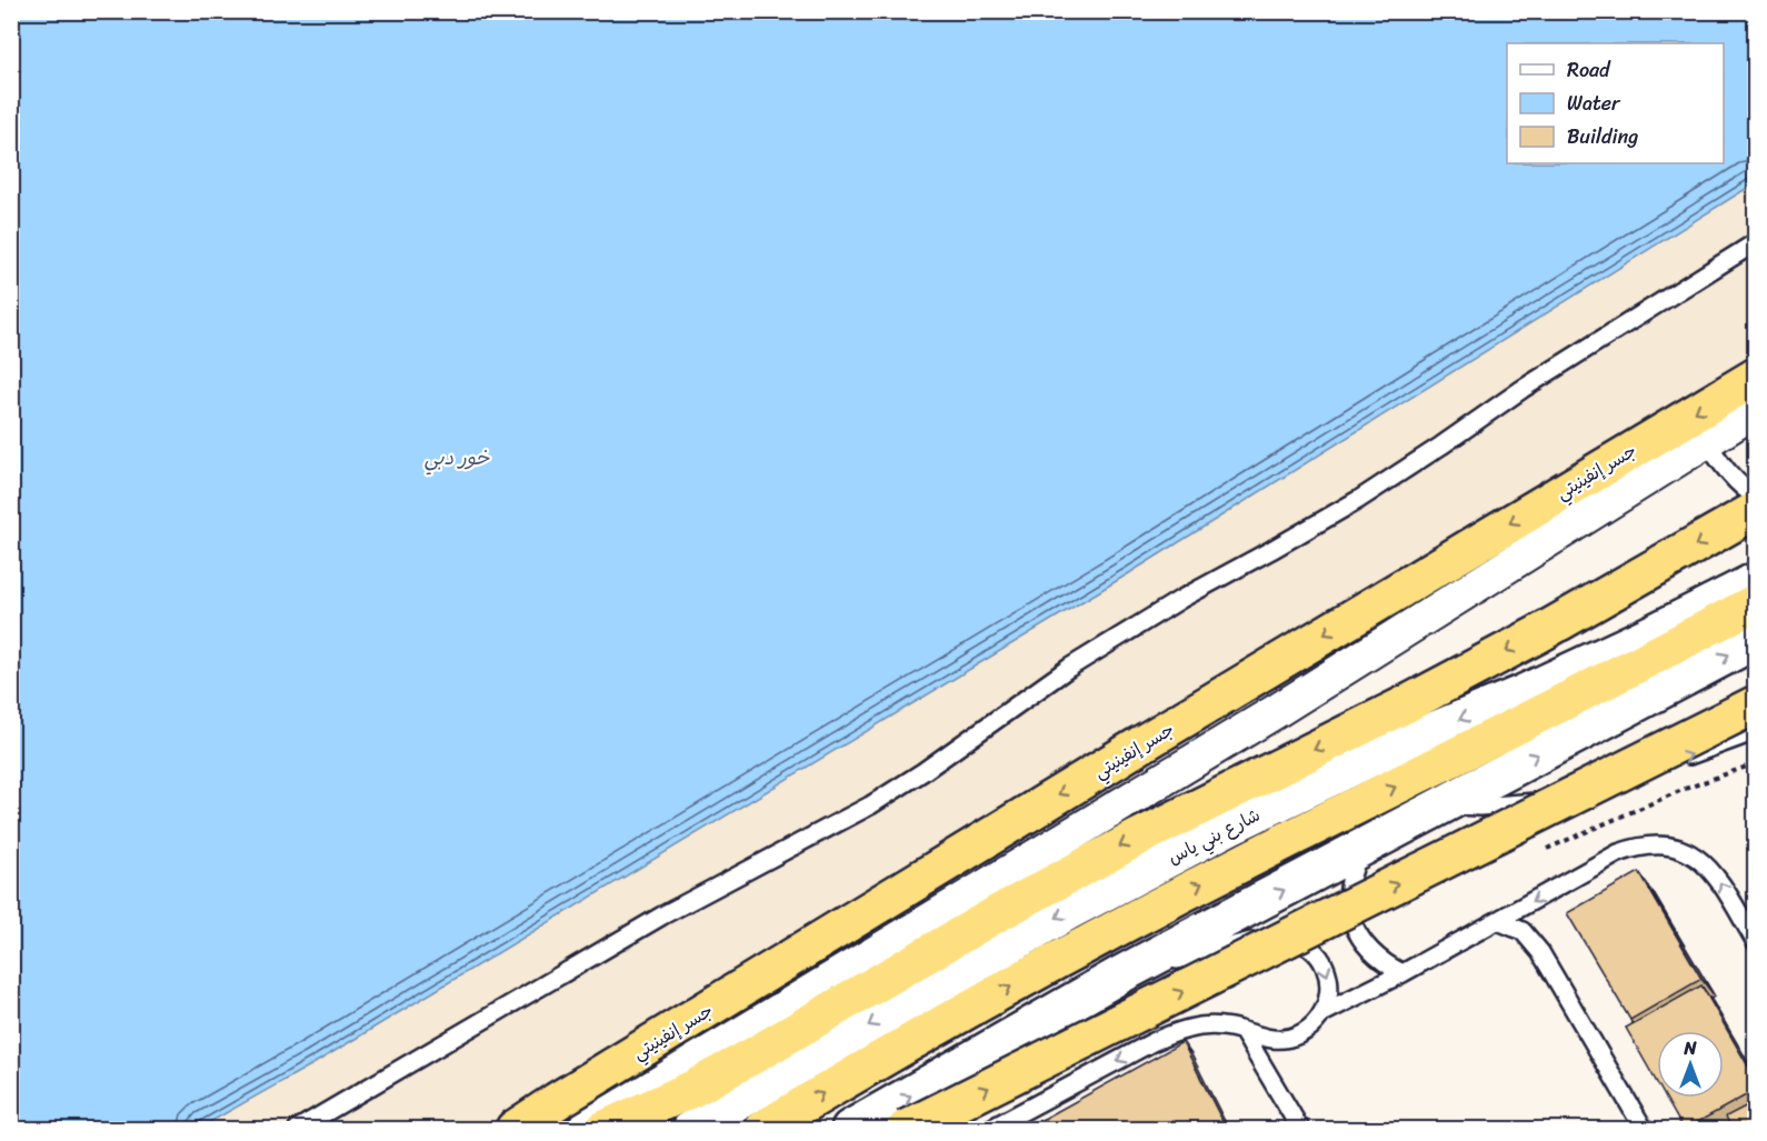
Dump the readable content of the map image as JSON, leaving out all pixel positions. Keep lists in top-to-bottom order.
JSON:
{
  "streets": {
    "highway": ["جسر إنفينيتي"],
    "main road": ["شارع بني ياس"]
  },
  "water": ["خور دبي"],
  "legend": ["Road", "Water", "Building"],
  "north": "top"
}
